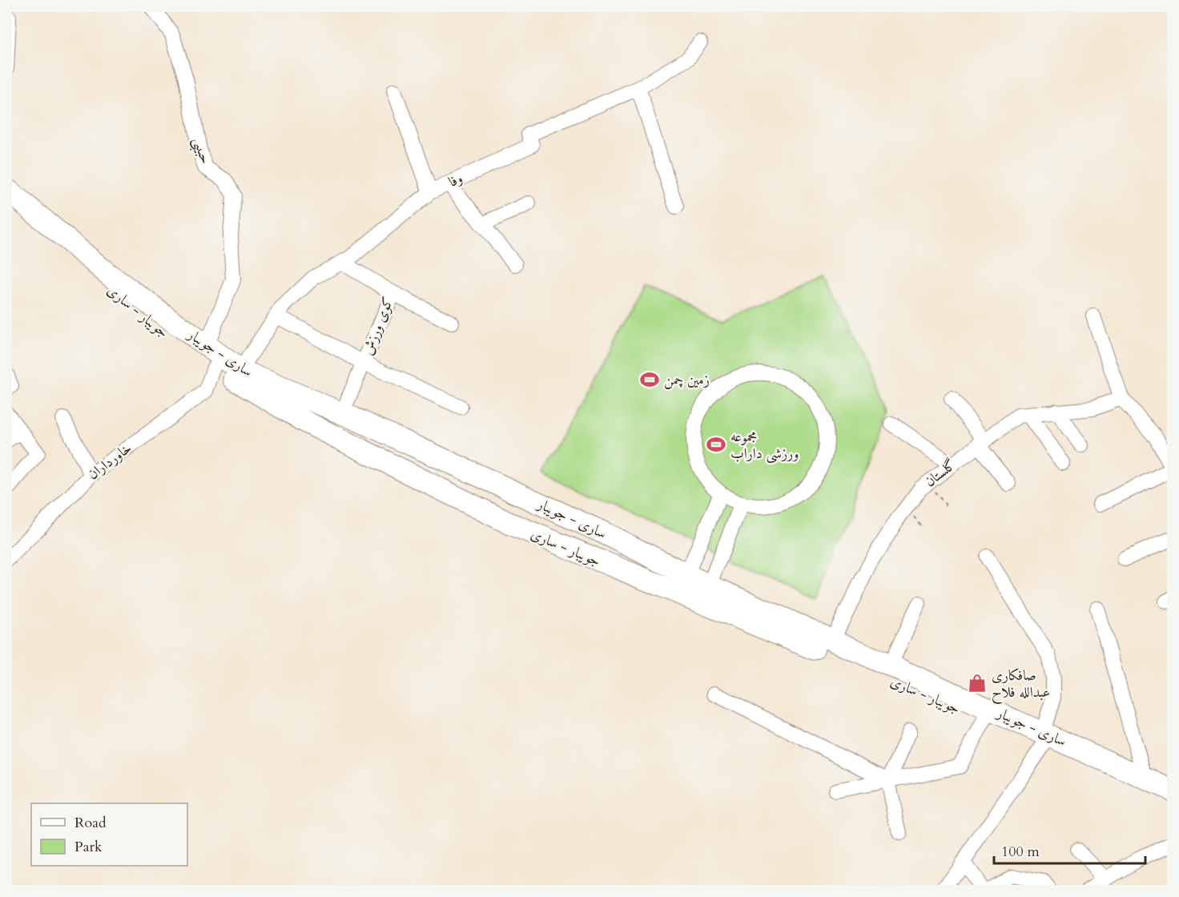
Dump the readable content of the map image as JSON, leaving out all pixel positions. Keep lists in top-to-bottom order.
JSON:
{
  "streets": {
    "highway": ["جویبار - ساری", "ساری - جویبار"],
    "street": [
      "حبیبی",
      "وفا",
      "کوی ورزش",
      "خاورداران",
      "گلستان"
    ]
  },
  "crossings": [
    ["حبیبی", "ساری - جویبار"],
    ["وفا", "کوی ورزش"],
    ["وفا", "ساری - جویبار"],
    ["جویبار - ساری", "ساری - جویبار"],
    ["جویبار - ساری", "خاورداران"],
    ["کوی ورزش", "ساری - جویبار"],
    ["ساری - جویبار", "گلستان"]
  ],
  "places": {
    "sports": ["زمین چمن", "مجموعه ورزشی داراب"],
    "shop": ["صافکاری عبدالله فلاح"]
  },
  "legend": ["Road", "Park"],
  "scale_bar": "100 m"
}
